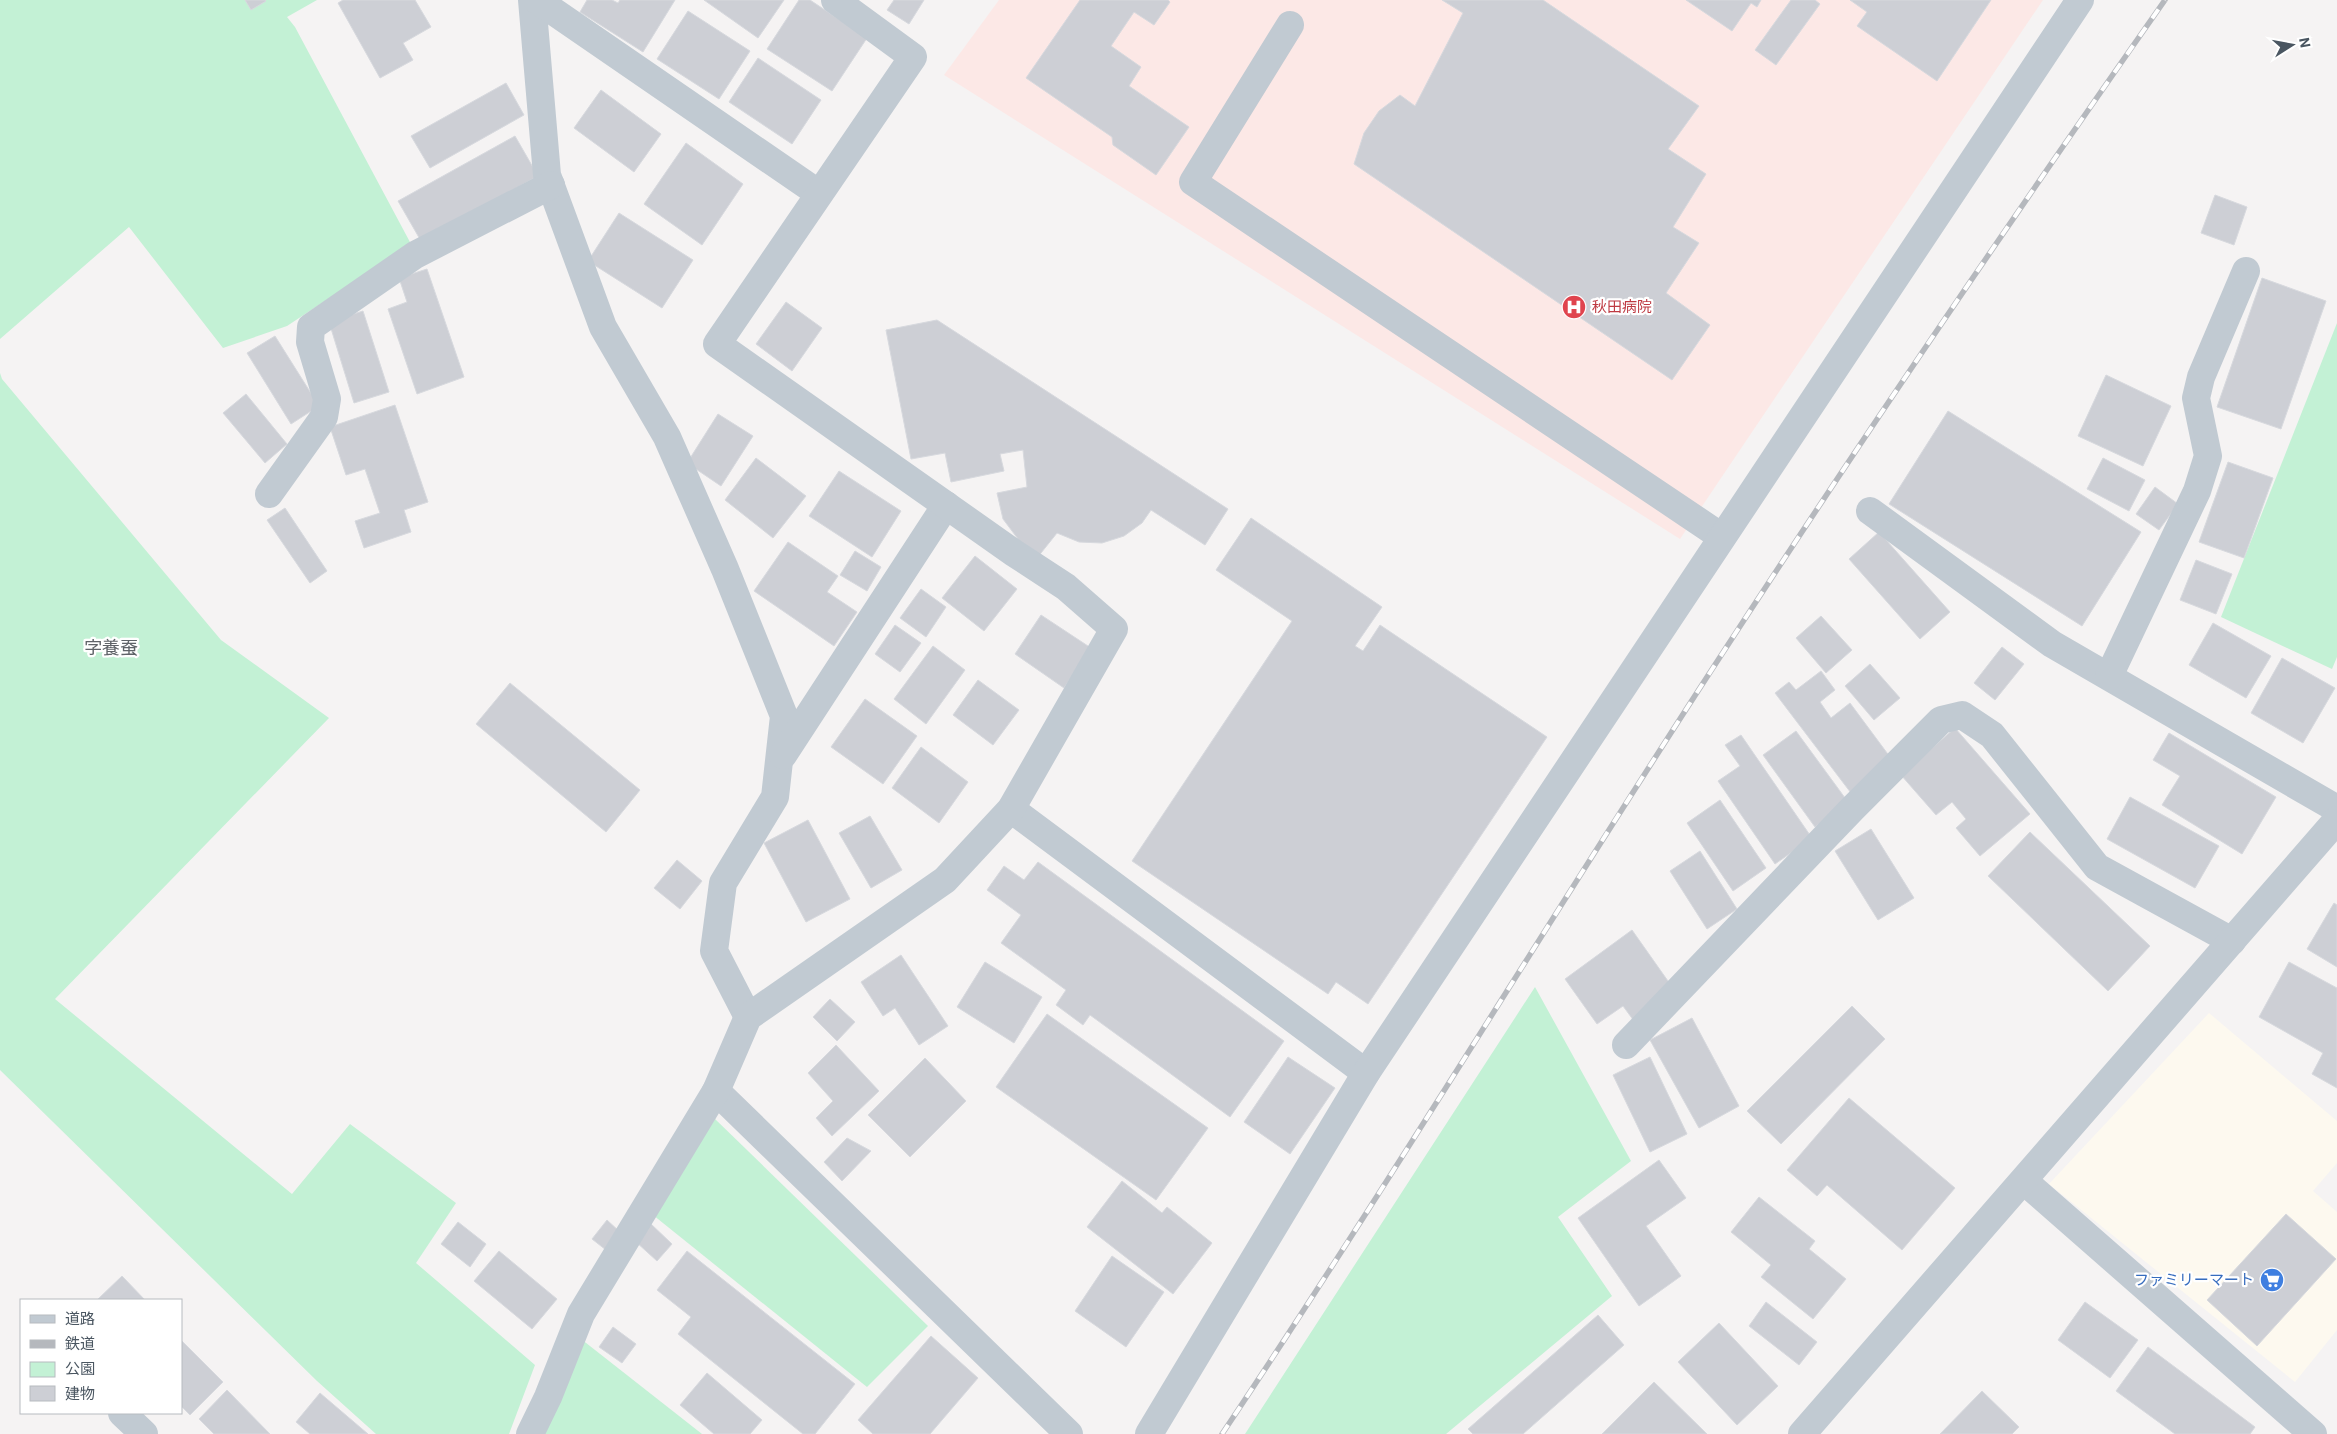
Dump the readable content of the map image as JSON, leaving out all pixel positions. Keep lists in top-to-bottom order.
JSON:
{
  "districts": ["字養蚕"],
  "places": {
    "hospital": ["秋田病院"],
    "supermarket": ["ファミリーマート"]
  },
  "legend": [
    "道路",
    "鉄道",
    "公園",
    "建物"
  ],
  "north": "right"
}
